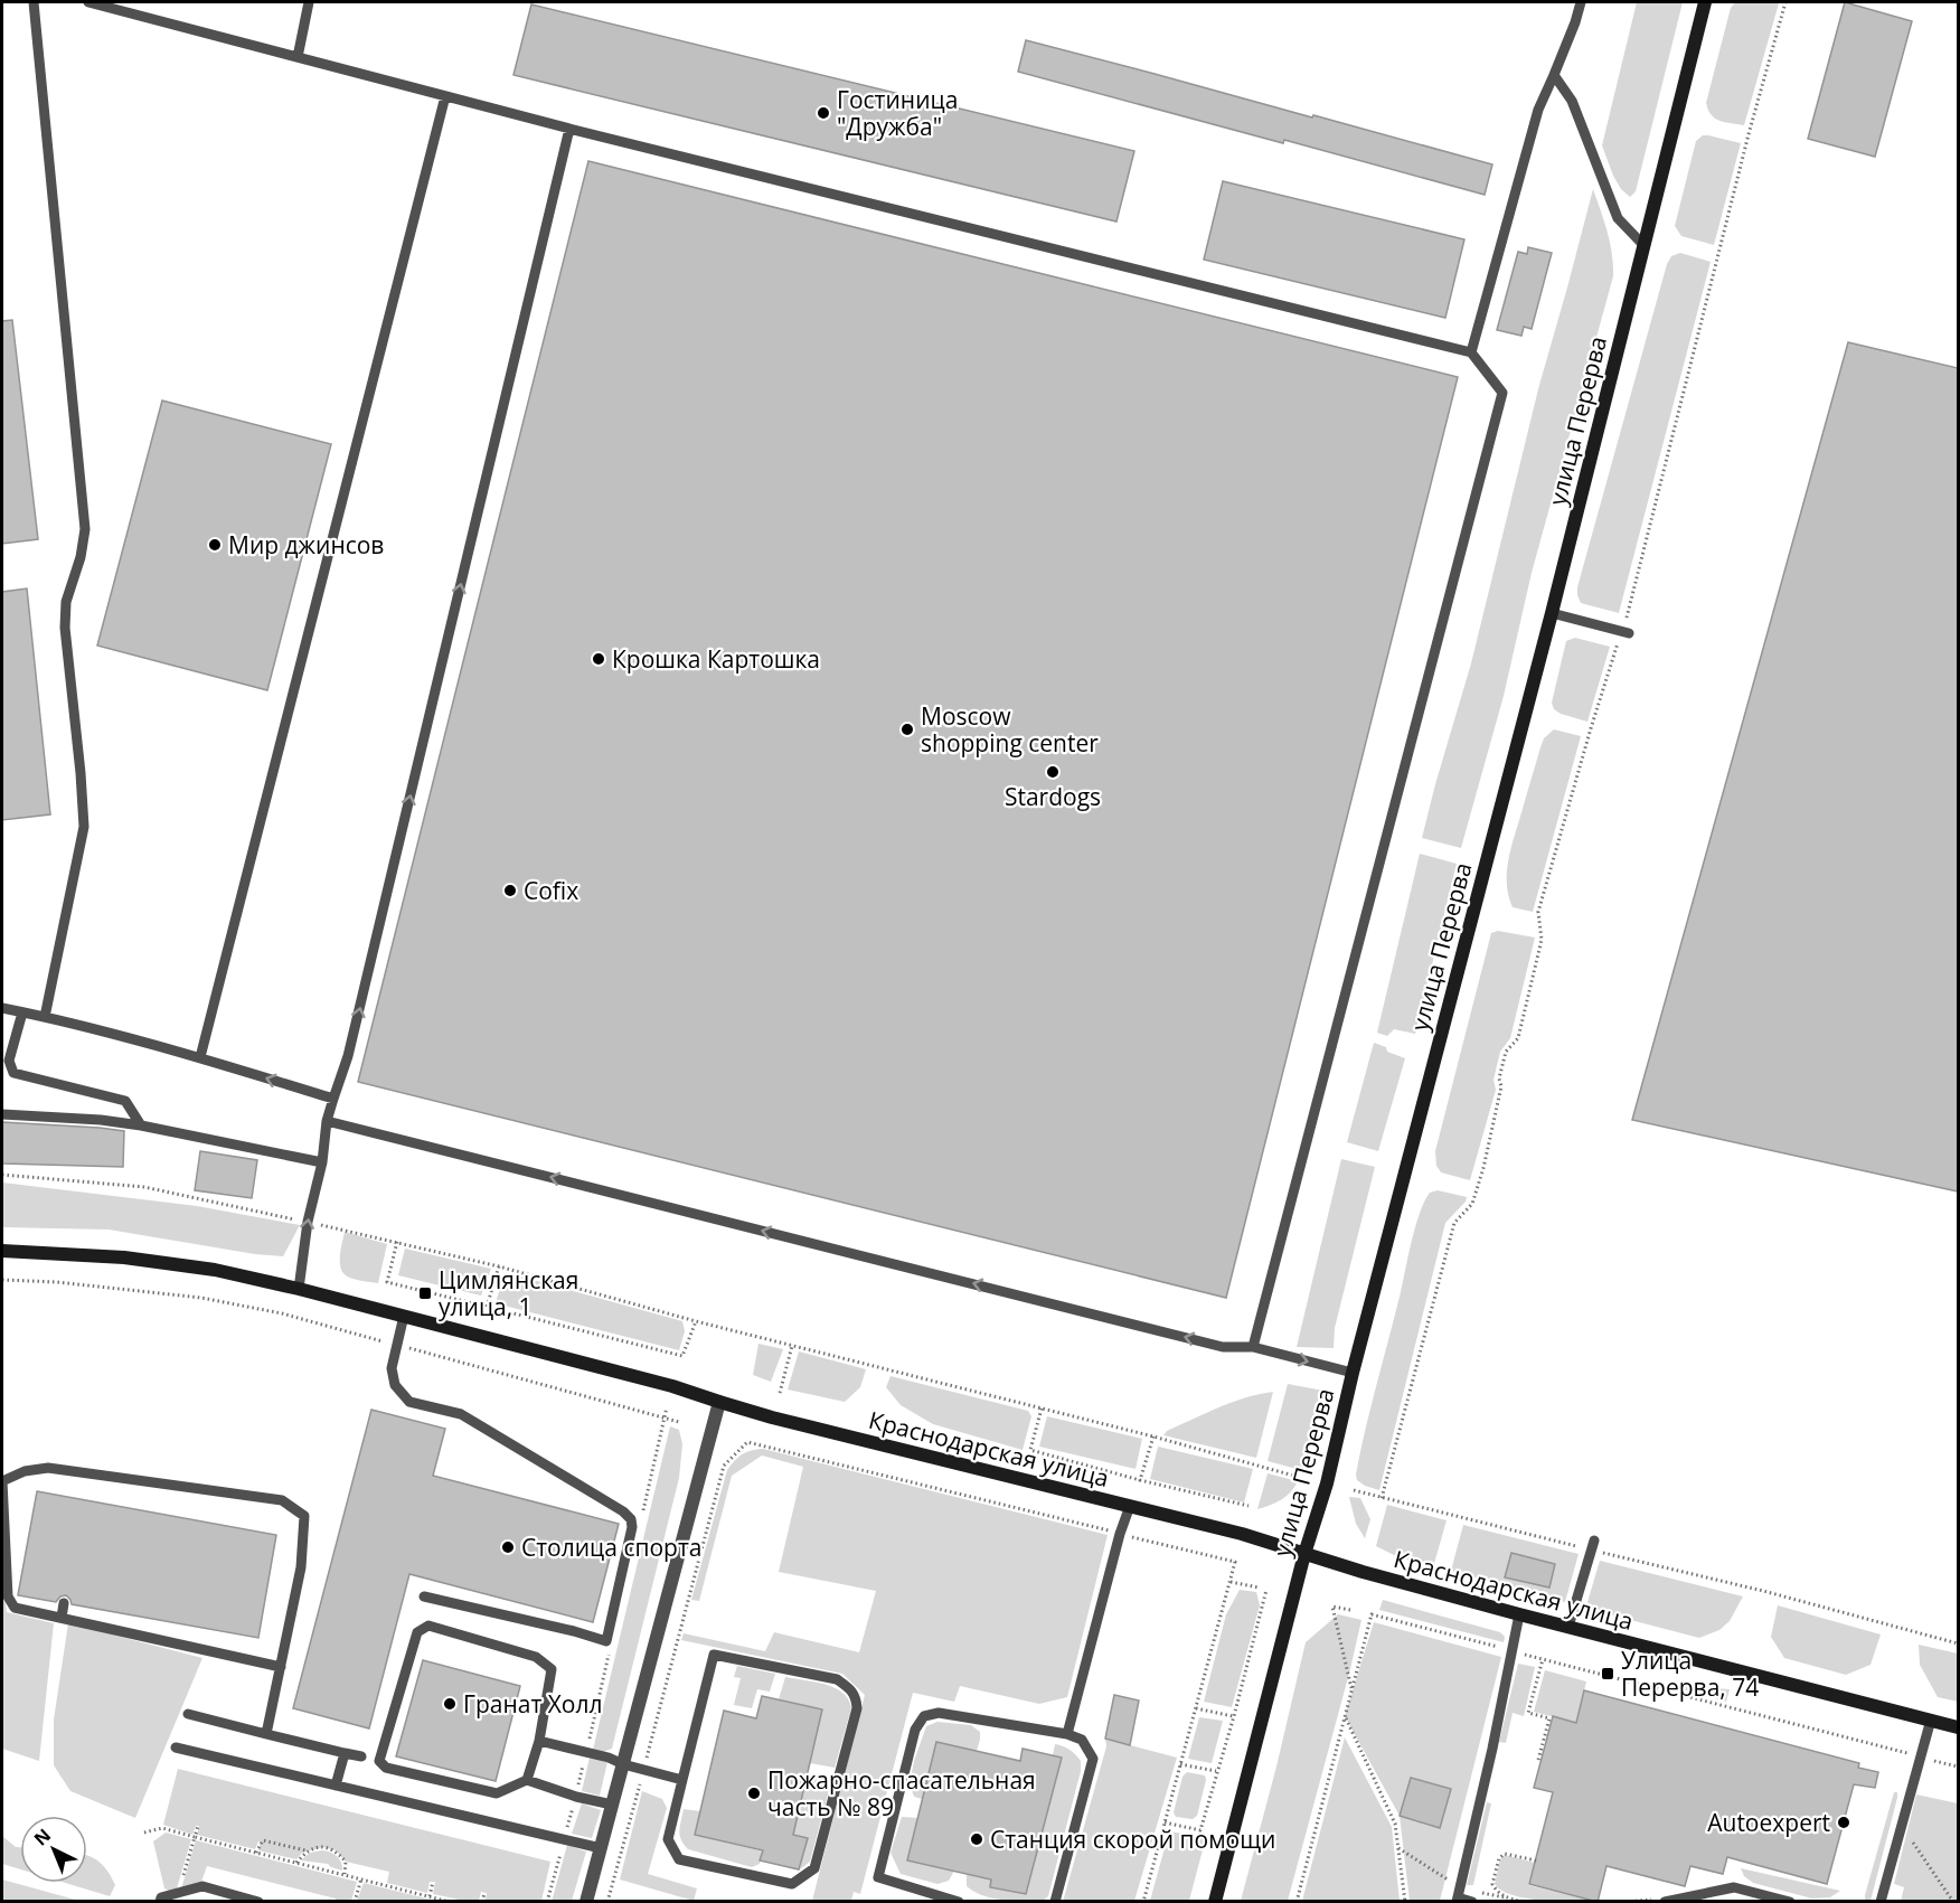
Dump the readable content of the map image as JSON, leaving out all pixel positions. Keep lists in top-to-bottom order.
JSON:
{
  "streets": {
    "street": ["улица Перерва", "Краснодарская улица"]
  },
  "crossings": [
    ["улица Перерва", "Краснодарская улица"]
  ],
  "places": {
    "other": [
      "Гостиница \"Дружба\"",
      "Мир джинсов",
      "Крошка Картошка",
      "Moscow shopping center",
      "Stardogs",
      "Cofix",
      "Столица спорта",
      "Гранат Холл",
      "Пожарно-спасательная часть № 89",
      "Autoexpert",
      "Станция скорой помощи"
    ],
    "transit": ["Цимлянская улица, 1", "Улица Перерва, 74"]
  },
  "north": "top left"
}
